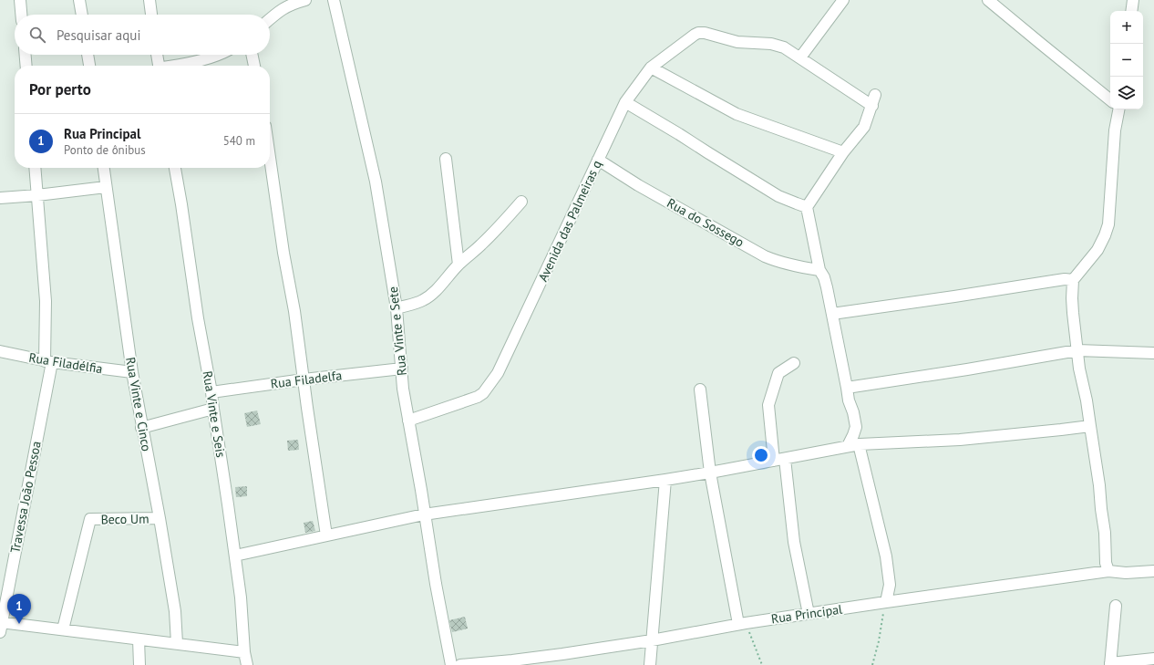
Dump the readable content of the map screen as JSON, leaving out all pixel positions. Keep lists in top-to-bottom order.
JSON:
{
  "streets": {
    "street": [
      "Avenida das Palmeiras q",
      "Rua do Sossego",
      "Rua Vinte e Sete",
      "Rua Filadélfia",
      "Rua Filadelfa",
      "Rua Vinte e Cinco",
      "Rua Vinte e Seis",
      "Travessa João Pessoa",
      "Beco Um",
      "Rua Principal"
    ]
  },
  "crossings": [
    ["Avenida das Palmeiras q", "Rua do Sossego"],
    ["Avenida das Palmeiras q", "Rua Vinte e Sete"],
    ["Rua Vinte e Sete", "Rua Filadelfa"],
    ["Rua Filadélfia", "Rua Vinte e Cinco"],
    ["Rua Filadélfia", "Travessa João Pessoa"],
    ["Rua Filadelfa", "Rua Vinte e Seis"],
    ["Rua Vinte e Cinco", "Beco Um"]
  ],
  "page": {
    "map_buttons": ["+", "−"],
    "search": "Pesquisar aqui",
    "heading": "Por perto",
    "list": [
      {
        "mark": "1",
        "name": "Rua Principal",
        "note": "Ponto de ônibus",
        "value": "540 m"
      }
    ],
    "pins": "1"
  }
}
